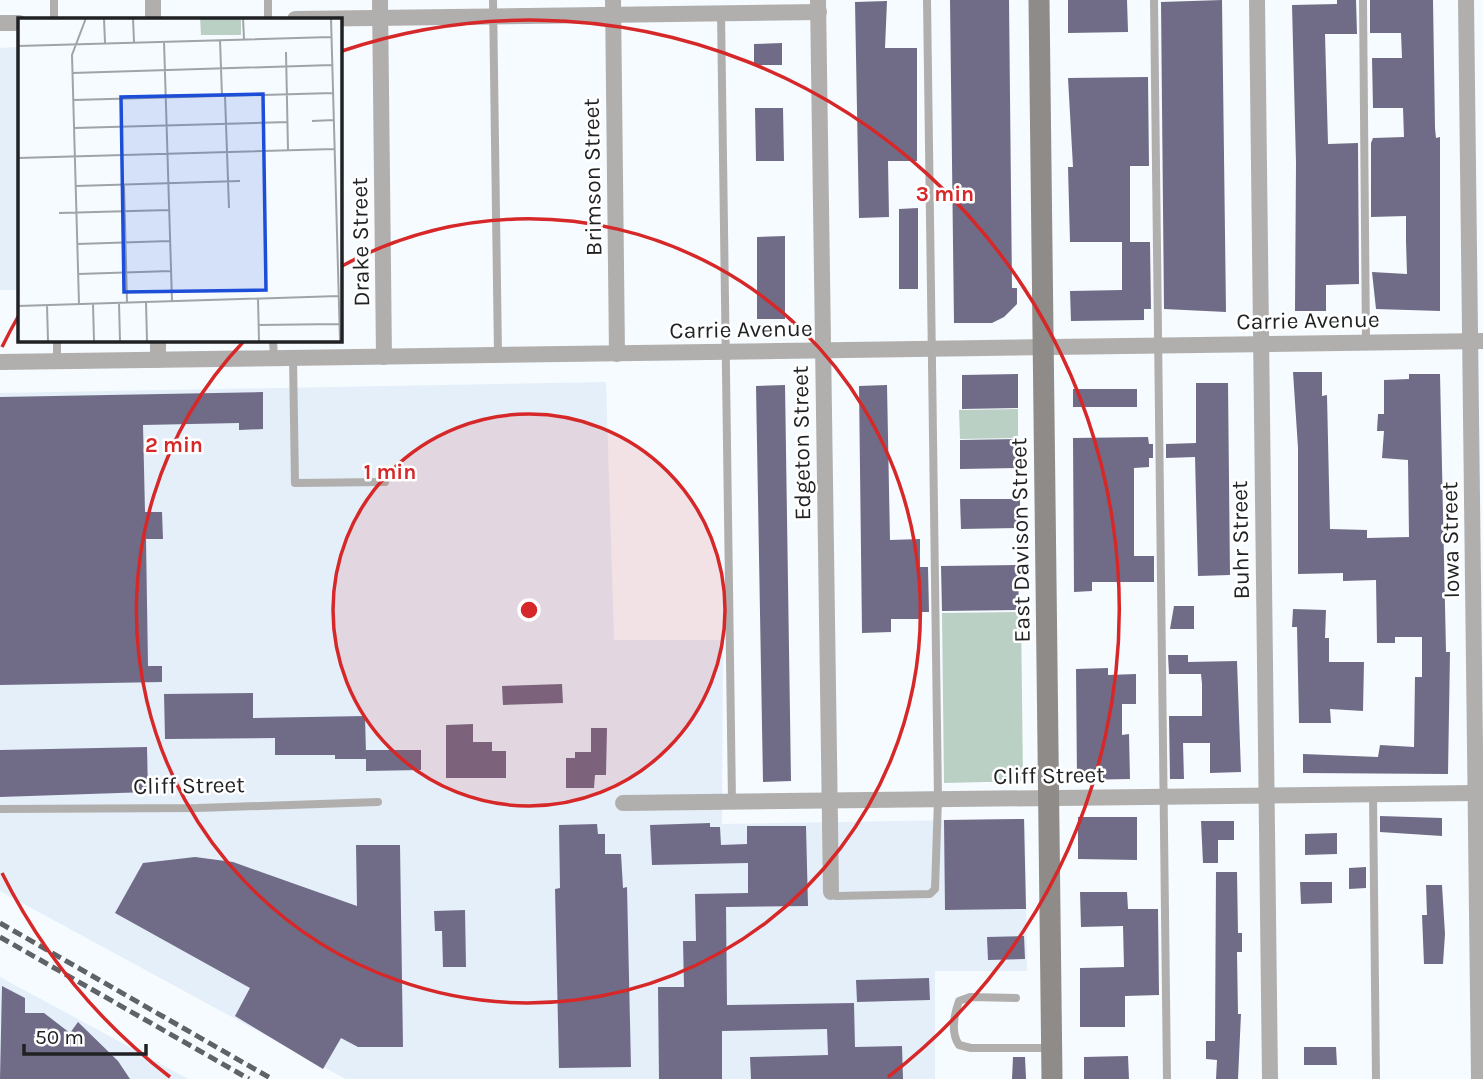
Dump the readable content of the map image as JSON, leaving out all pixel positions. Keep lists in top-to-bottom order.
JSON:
{
  "streets": {
    "main road": ["East Davison Street"],
    "street": [
      "Brimson Street",
      "Drake Street",
      "Carrie Avenue",
      "Edgeton Street",
      "Buhr Street",
      "Iowa Street",
      "Cliff Street"
    ]
  },
  "crossings": [
    ["Brimson Street", "Carrie Avenue"],
    ["Drake Street", "Carrie Avenue"],
    ["Carrie Avenue", "Edgeton Street"],
    ["Carrie Avenue", "East Davison Street"],
    ["Carrie Avenue", "Buhr Street"],
    ["Carrie Avenue", "Iowa Street"],
    ["Edgeton Street", "Cliff Street"],
    ["East Davison Street", "Cliff Street"],
    ["Buhr Street", "Cliff Street"],
    ["Iowa Street", "Cliff Street"]
  ],
  "scale_bar": "50 m",
  "rings": ["3 min", "2 min", "1 min"]
}
